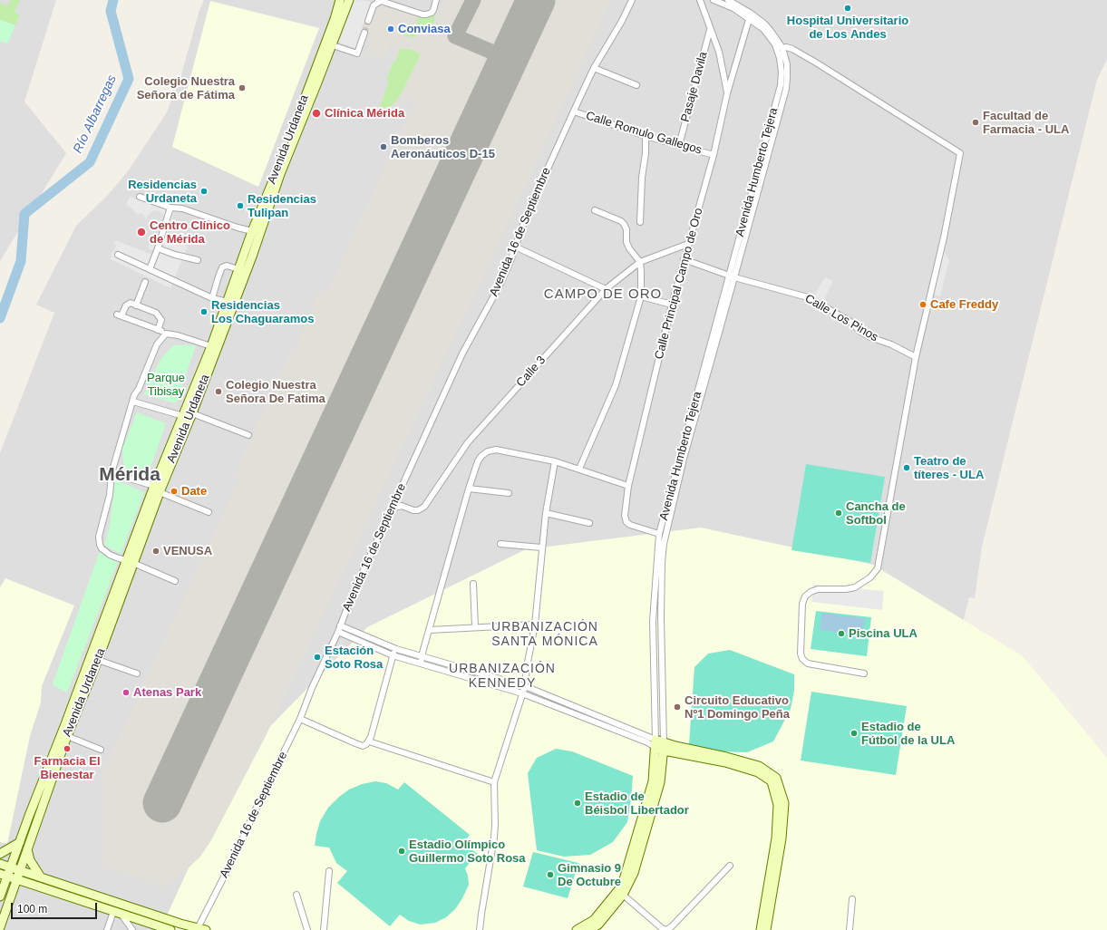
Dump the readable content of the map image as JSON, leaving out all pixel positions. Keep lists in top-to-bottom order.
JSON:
{
  "streets": {
    "street": [
      "Pasaje Davila",
      "Calle Romulo Gallegos",
      "Avenida Urdaneta",
      "Avenida Humberto Tejera",
      "Avenida 16 de Septiembre",
      "Calle Principal Campo de Oro",
      "Calle Los Pinos",
      "Calle 3"
    ]
  },
  "crossings": [
    ["Pasaje Davila", "Calle Romulo Gallegos"],
    ["Calle Romulo Gallegos", "Avenida 16 de Septiembre"],
    ["Calle Romulo Gallegos", "Calle Principal Campo de Oro"],
    ["Avenida Urdaneta", "Avenida 16 de Septiembre"],
    ["Avenida Humberto Tejera", "Calle Principal Campo de Oro"],
    ["Avenida Humberto Tejera", "Calle Los Pinos"],
    ["Avenida 16 de Septiembre", "Calle 3"],
    ["Calle Principal Campo de Oro", "Calle Los Pinos"],
    ["Calle Principal Campo de Oro", "Calle 3"]
  ],
  "districts": [
    "CAMPO DE ORO",
    "Mérida",
    "URBANIZACIÓN SANTA MÓNICA",
    "URBANIZACIÓN KENNEDY"
  ],
  "water": ["Río Albarregas"],
  "parks": ["Parque Tibisay"],
  "places": [
    "Hospital Universitario de Los Andes",
    "Conviasa",
    "Colegio Nuestra Señora de Fátima",
    "Clínica Mérida",
    "Facultad de Farmacia - ULA",
    "Bomberos Aeronáuticos D-15",
    "Residencias Urdaneta",
    "Residencias Tulipan",
    "Centro Clínico de Mérida",
    "Cafe Freddy",
    "Residencias Los Chaguaramos",
    "Colegio Nuestra Señora De Fatima",
    "Teatro de títeres - ULA",
    "Date",
    "Cancha de Softbol",
    "VENUSA",
    "Piscina ULA",
    "Estación Soto Rosa",
    "Atenas Park",
    "Circuito Educativo Nº1 Domingo Peña",
    "Estadio de Fútbol de la ULA",
    "Farmacia El Bienestar",
    "Estadio de Béisbol Libertador",
    "Estadio Olímpico Guillermo Soto Rosa",
    "Gimnasio 9 De Octubre"
  ],
  "scale_bar": "100 m"
}
